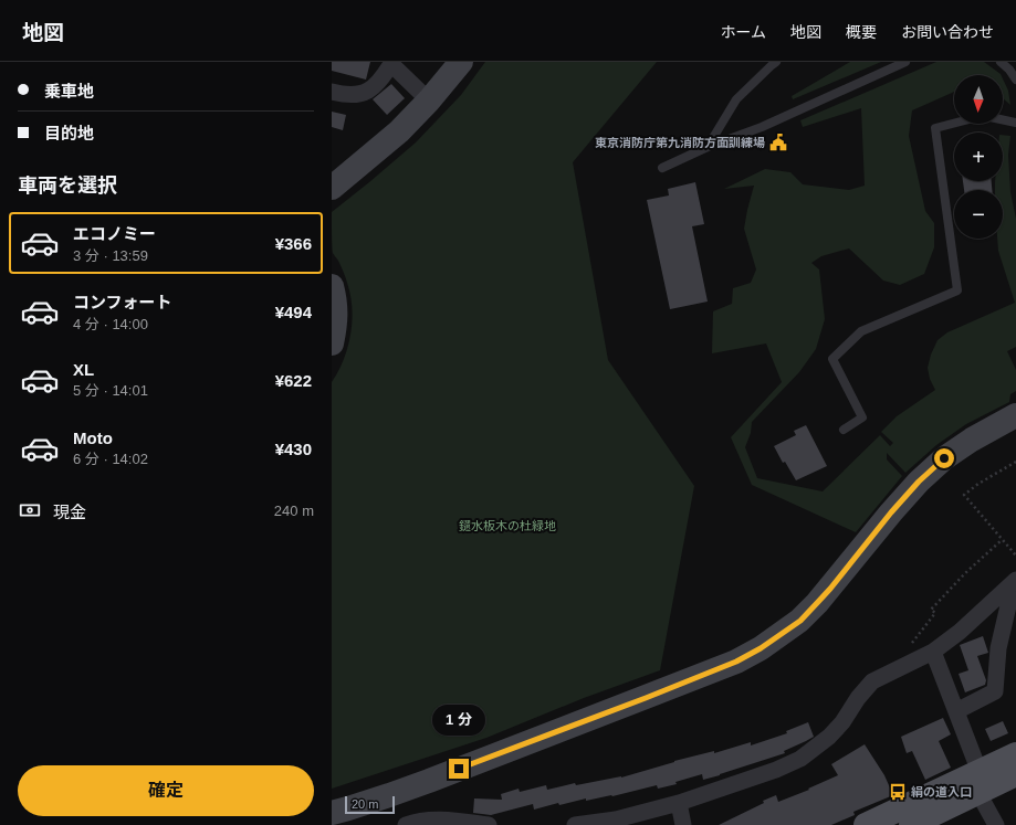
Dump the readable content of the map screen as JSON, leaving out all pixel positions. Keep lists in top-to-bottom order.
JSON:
{
  "parks": ["鑓水板木の杜緑地"],
  "places": {
    "public building": ["東京消防庁第九消防方面訓練場"],
    "bus stop": ["絹の道入口"]
  },
  "scale_bar": "20 m",
  "north": "bottom",
  "page": {
    "header": "地図",
    "nav": [
      "ホーム",
      "地図",
      "概要",
      "お問い合わせ"
    ],
    "banner": ["乗車地", "目的地"],
    "map_buttons": ["+", "−"],
    "heading": "車両を選択",
    "list": [
      {
        "name": "エコノミー",
        "note": "3 分 · 13:59",
        "value": "¥366"
      },
      {
        "name": "コンフォート",
        "note": "4 分 · 14:00",
        "value": "¥494"
      },
      {
        "name": "XL",
        "note": "5 分 · 14:01",
        "value": "¥622"
      },
      {
        "name": "Moto",
        "note": "6 分 · 14:02",
        "value": "¥430"
      }
    ],
    "pay": ["現金", "240 m"],
    "bubble": "1 分",
    "buttons": "確定",
    "scale": "20 m"
  }
}
